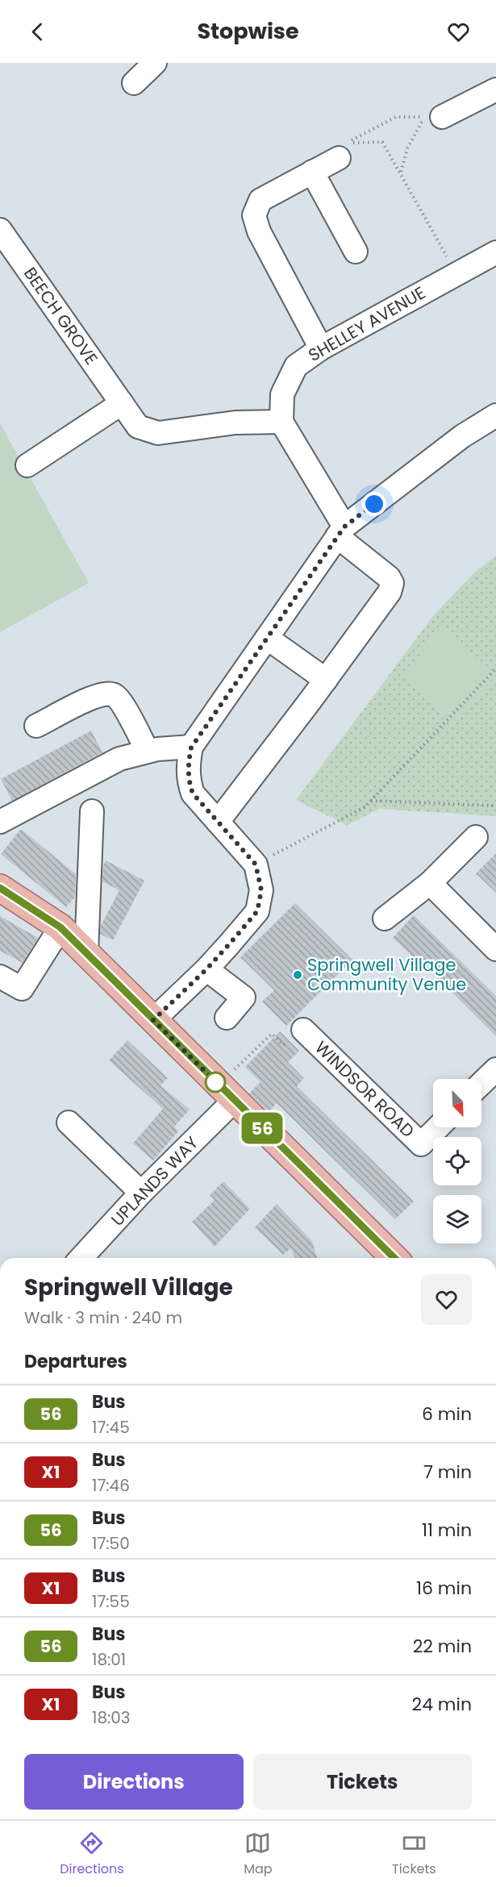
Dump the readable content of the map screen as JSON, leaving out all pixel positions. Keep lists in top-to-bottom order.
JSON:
{
  "streets": {
    "street": [
      "BEECH GROVE",
      "SHELLEY AVENUE",
      "WINDSOR ROAD",
      "UPLANDS WAY"
    ]
  },
  "crossings": [
    ["BEECH GROVE", "SHELLEY AVENUE"]
  ],
  "places": ["Springwell Village Community Venue"],
  "lines": ["bus line 56"],
  "north": "bottom right",
  "page": {
    "header": "Stopwise",
    "on_map": "56",
    "heading": [
      ["Springwell Village", "Walk · 3 min · 240 m"],
      "Departures"
    ],
    "list": [
      {
        "mark": "56",
        "name": "Bus",
        "note": "17:45",
        "value": "6 min"
      },
      {
        "mark": "X1",
        "name": "Bus",
        "note": "17:46",
        "value": "7 min"
      },
      {
        "mark": "56",
        "name": "Bus",
        "note": "17:50",
        "value": "11 min"
      },
      {
        "mark": "X1",
        "name": "Bus",
        "note": "17:55",
        "value": "16 min"
      },
      {
        "mark": "56",
        "name": "Bus",
        "note": "18:01",
        "value": "22 min"
      },
      {
        "mark": "X1",
        "name": "Bus",
        "note": "18:03",
        "value": "24 min"
      }
    ],
    "buttons": ["Directions", "Tickets"],
    "tabs": ["Directions", "Map", "Tickets"]
  }
}
